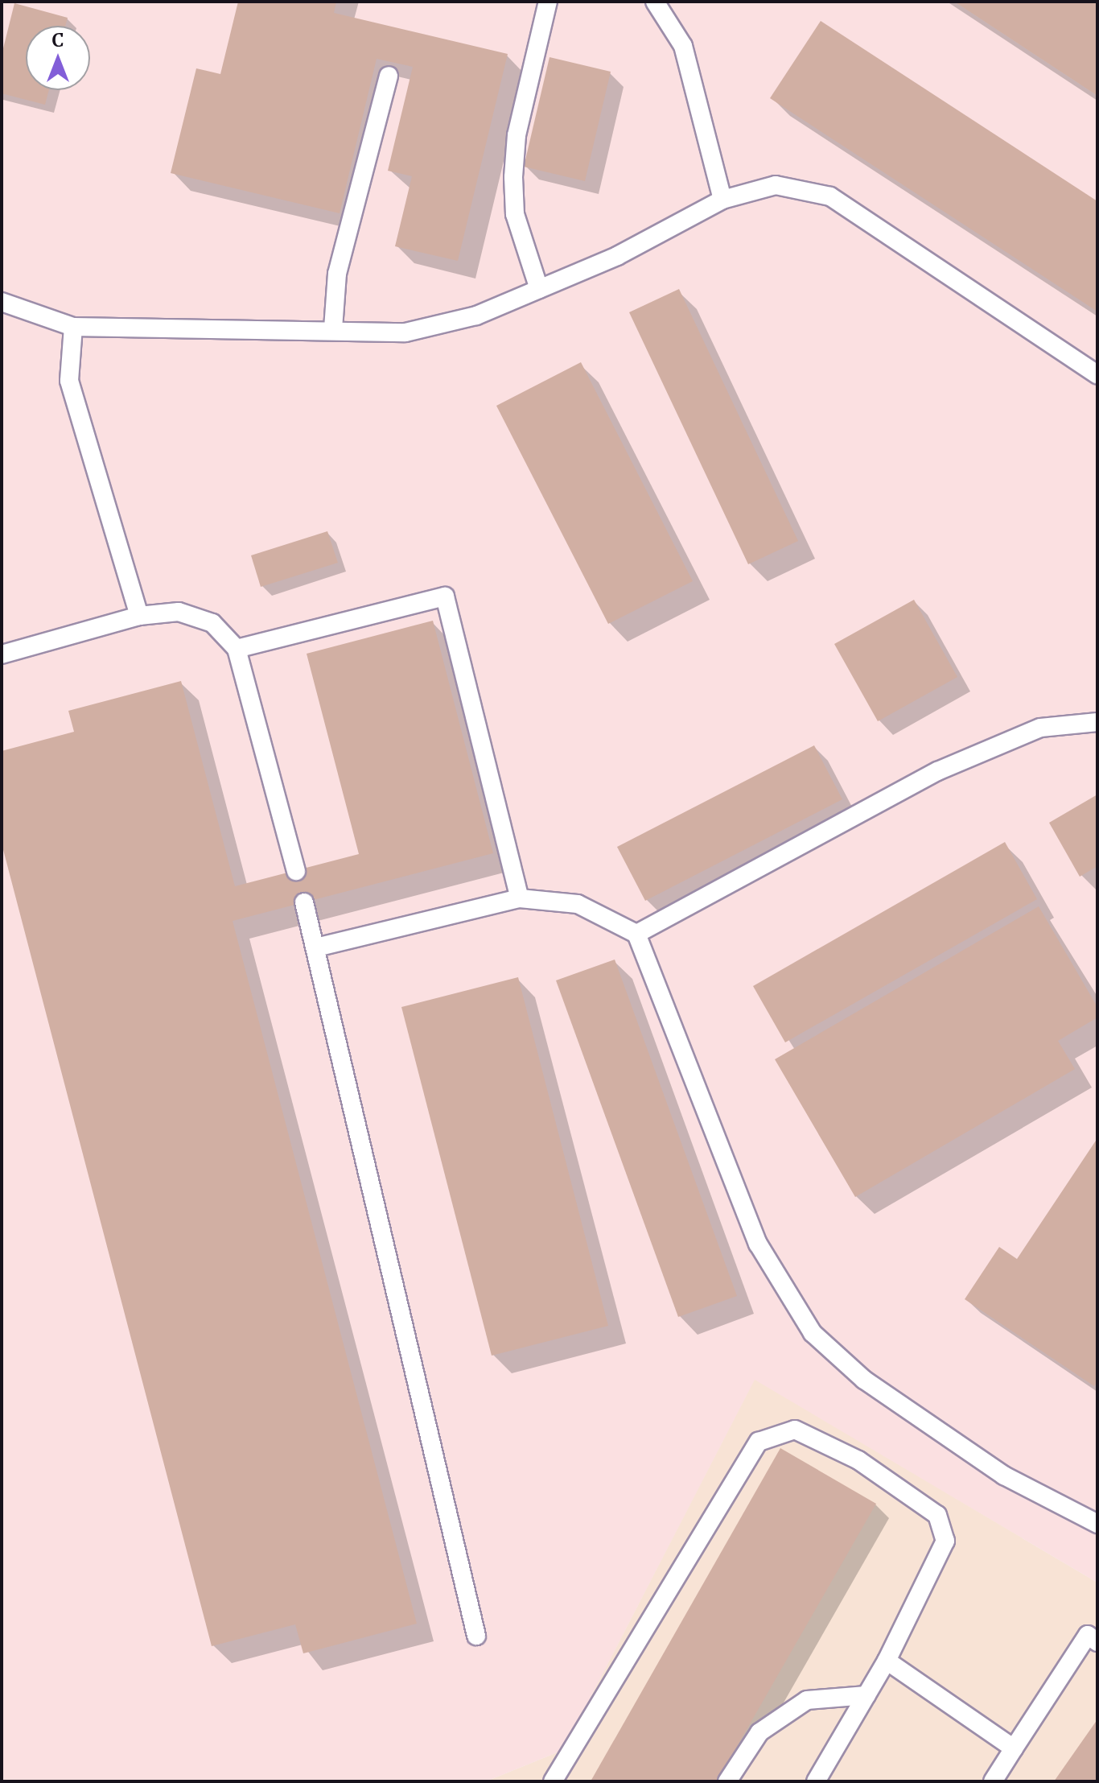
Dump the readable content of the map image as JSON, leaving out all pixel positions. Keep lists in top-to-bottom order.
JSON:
{
  "north": "top"
}
